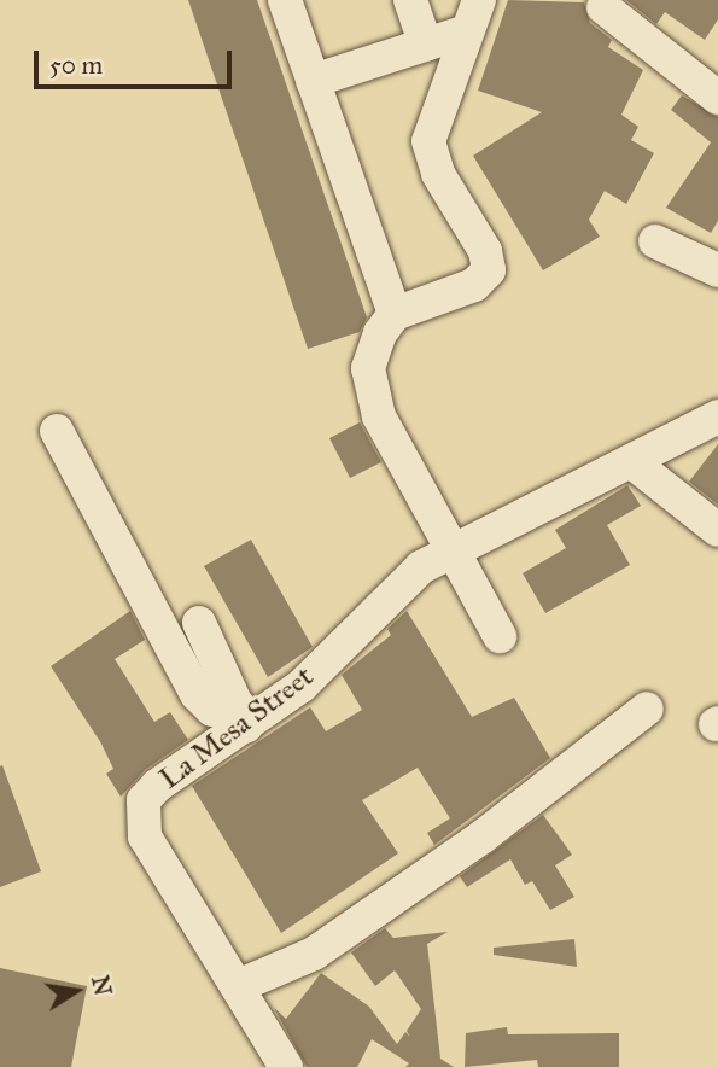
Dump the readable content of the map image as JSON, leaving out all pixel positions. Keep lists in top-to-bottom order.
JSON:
{
  "streets": {
    "street": ["La Mesa Street"]
  },
  "scale_bar": "50 m",
  "north": "right"
}
